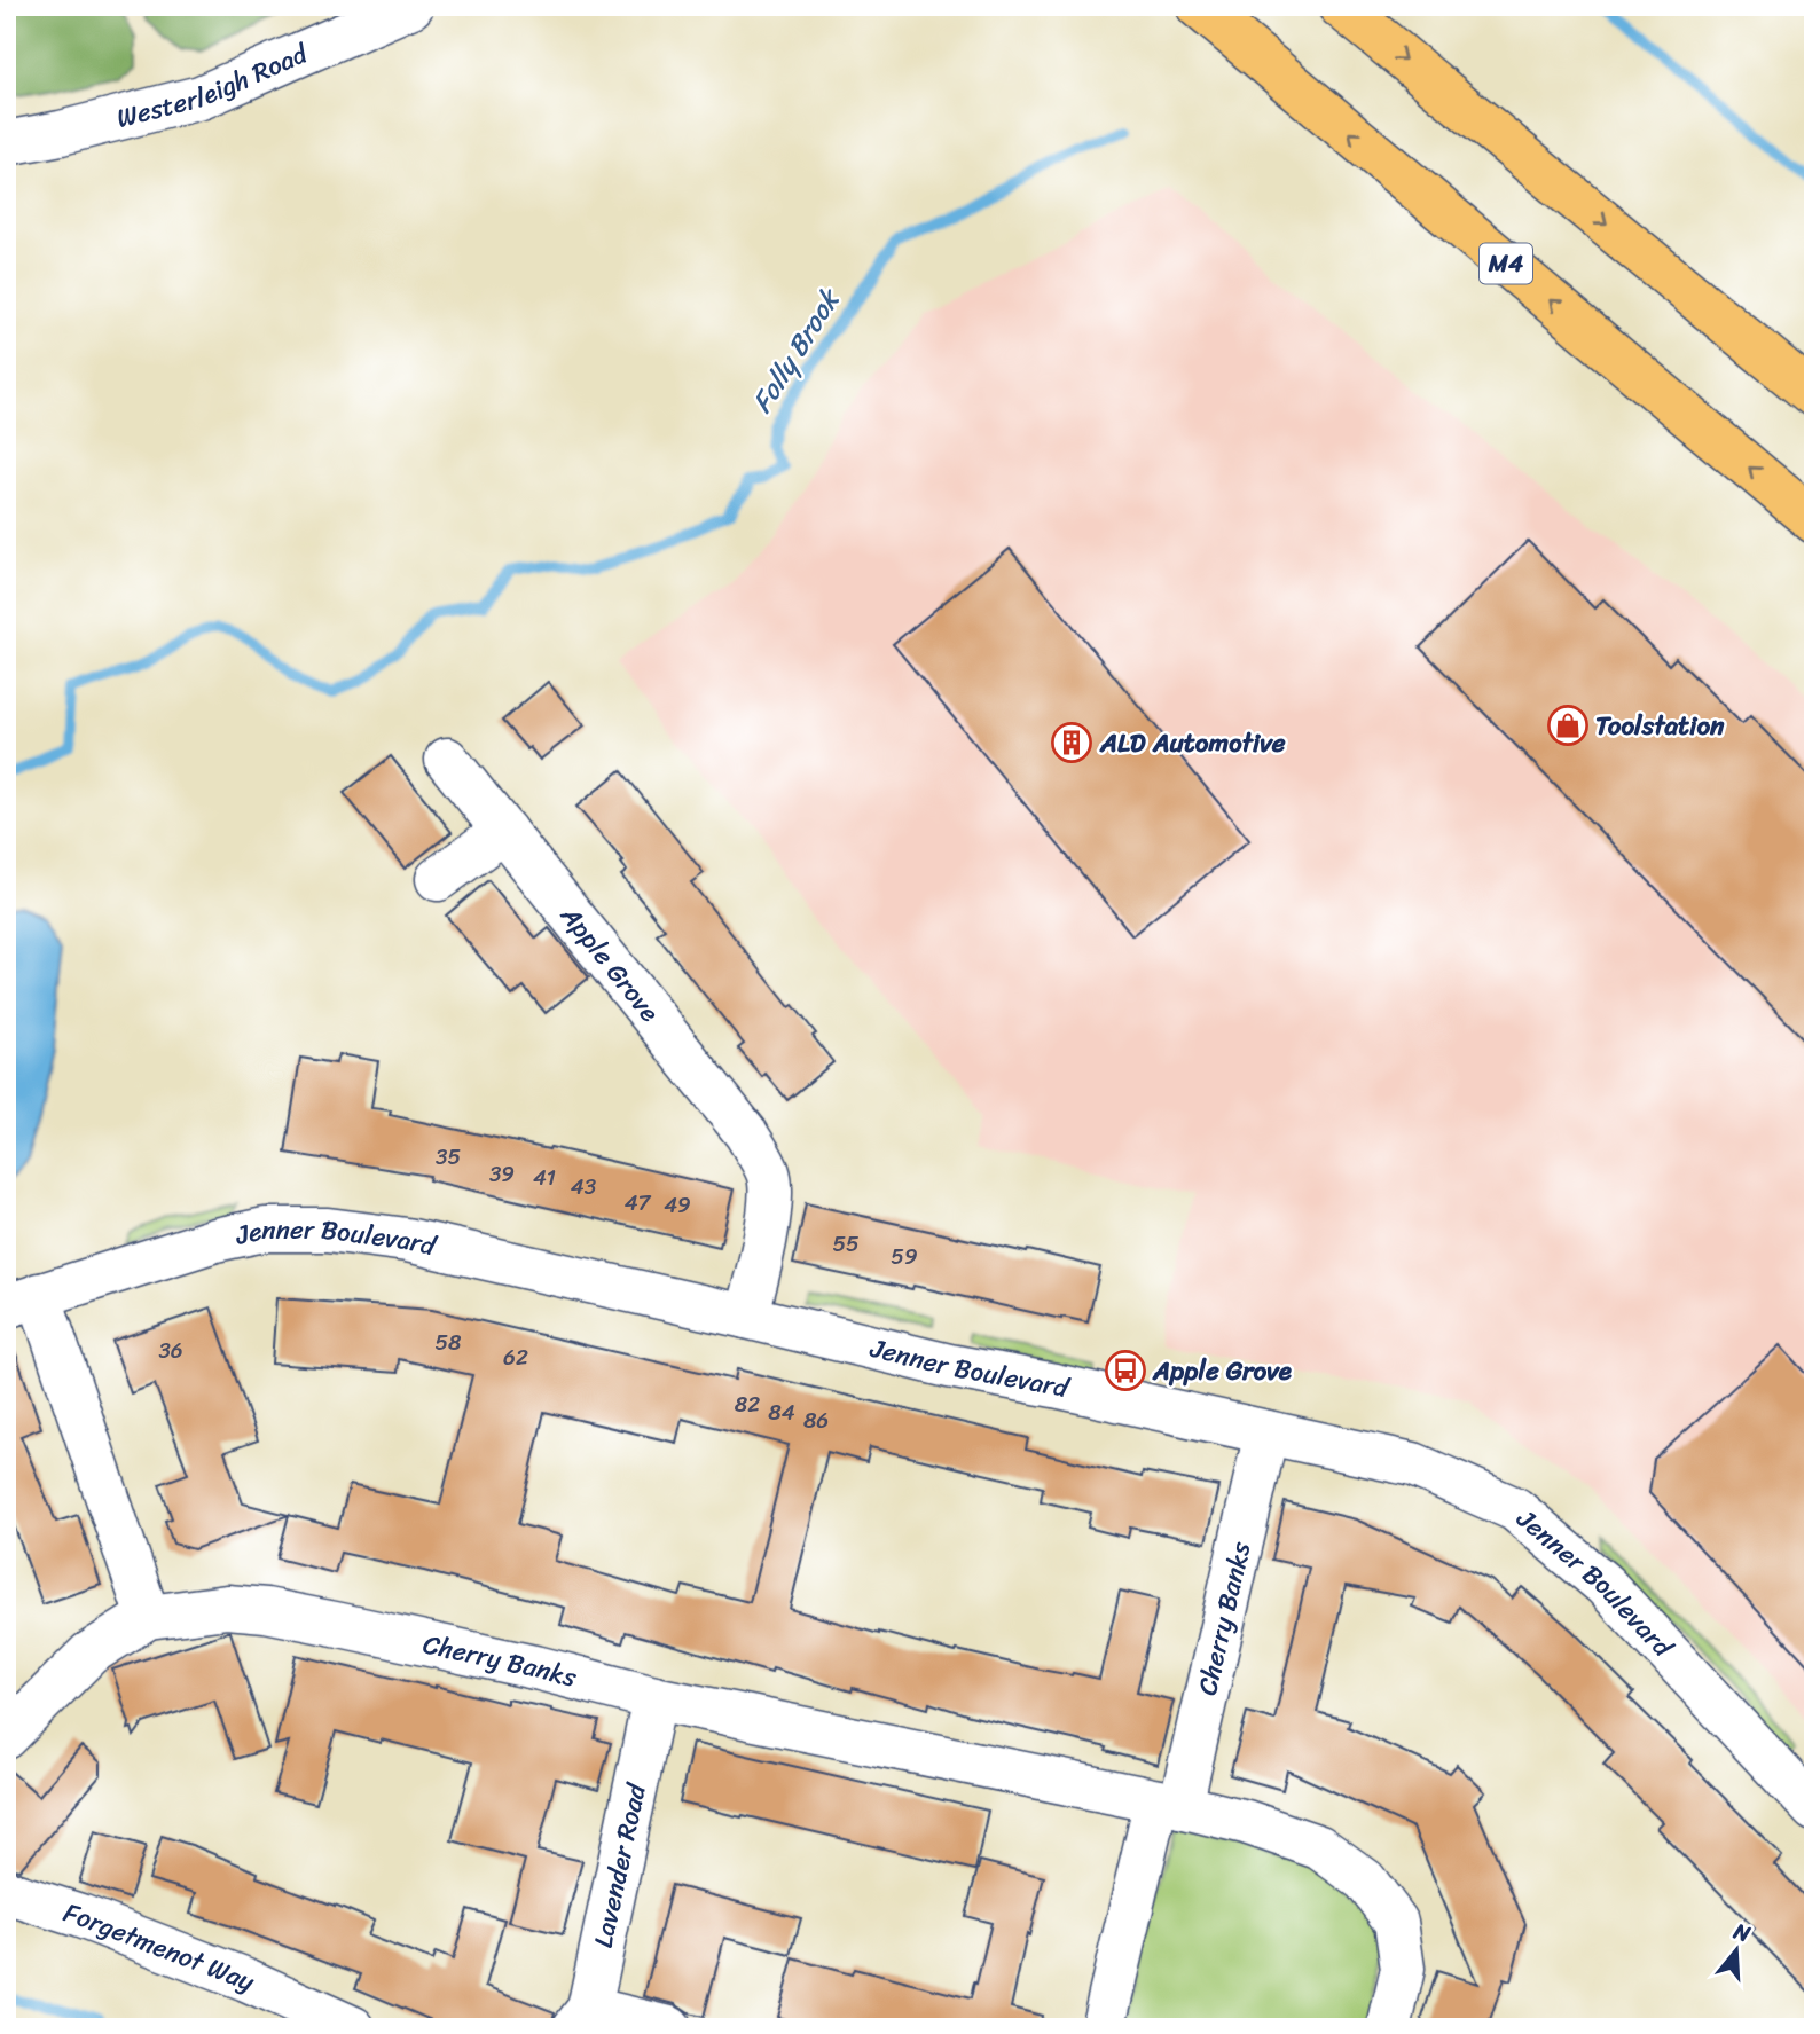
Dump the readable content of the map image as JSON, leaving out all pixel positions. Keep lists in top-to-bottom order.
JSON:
{
  "streets": {
    "highway": ["M4"],
    "street": [
      "Westerleigh Road",
      "Apple Grove",
      "Jenner Boulevard",
      "Cherry Banks",
      "Lavender Road",
      "Forgetmenot Way"
    ]
  },
  "crossings": [
    ["Apple Grove", "Jenner Boulevard"],
    ["Jenner Boulevard", "Cherry Banks"],
    ["Cherry Banks", "Lavender Road"]
  ],
  "water": ["Folly Brook"],
  "places": {
    "shop": ["Toolstation"],
    "building": ["ALD Automotive"],
    "bus stop": ["Apple Grove"]
  },
  "house_numbers": [
    "35",
    "39",
    "41",
    "43",
    "47",
    "49",
    "55",
    "59",
    "58",
    "36",
    "62",
    "82",
    "84",
    "86"
  ],
  "north": "top"
}
